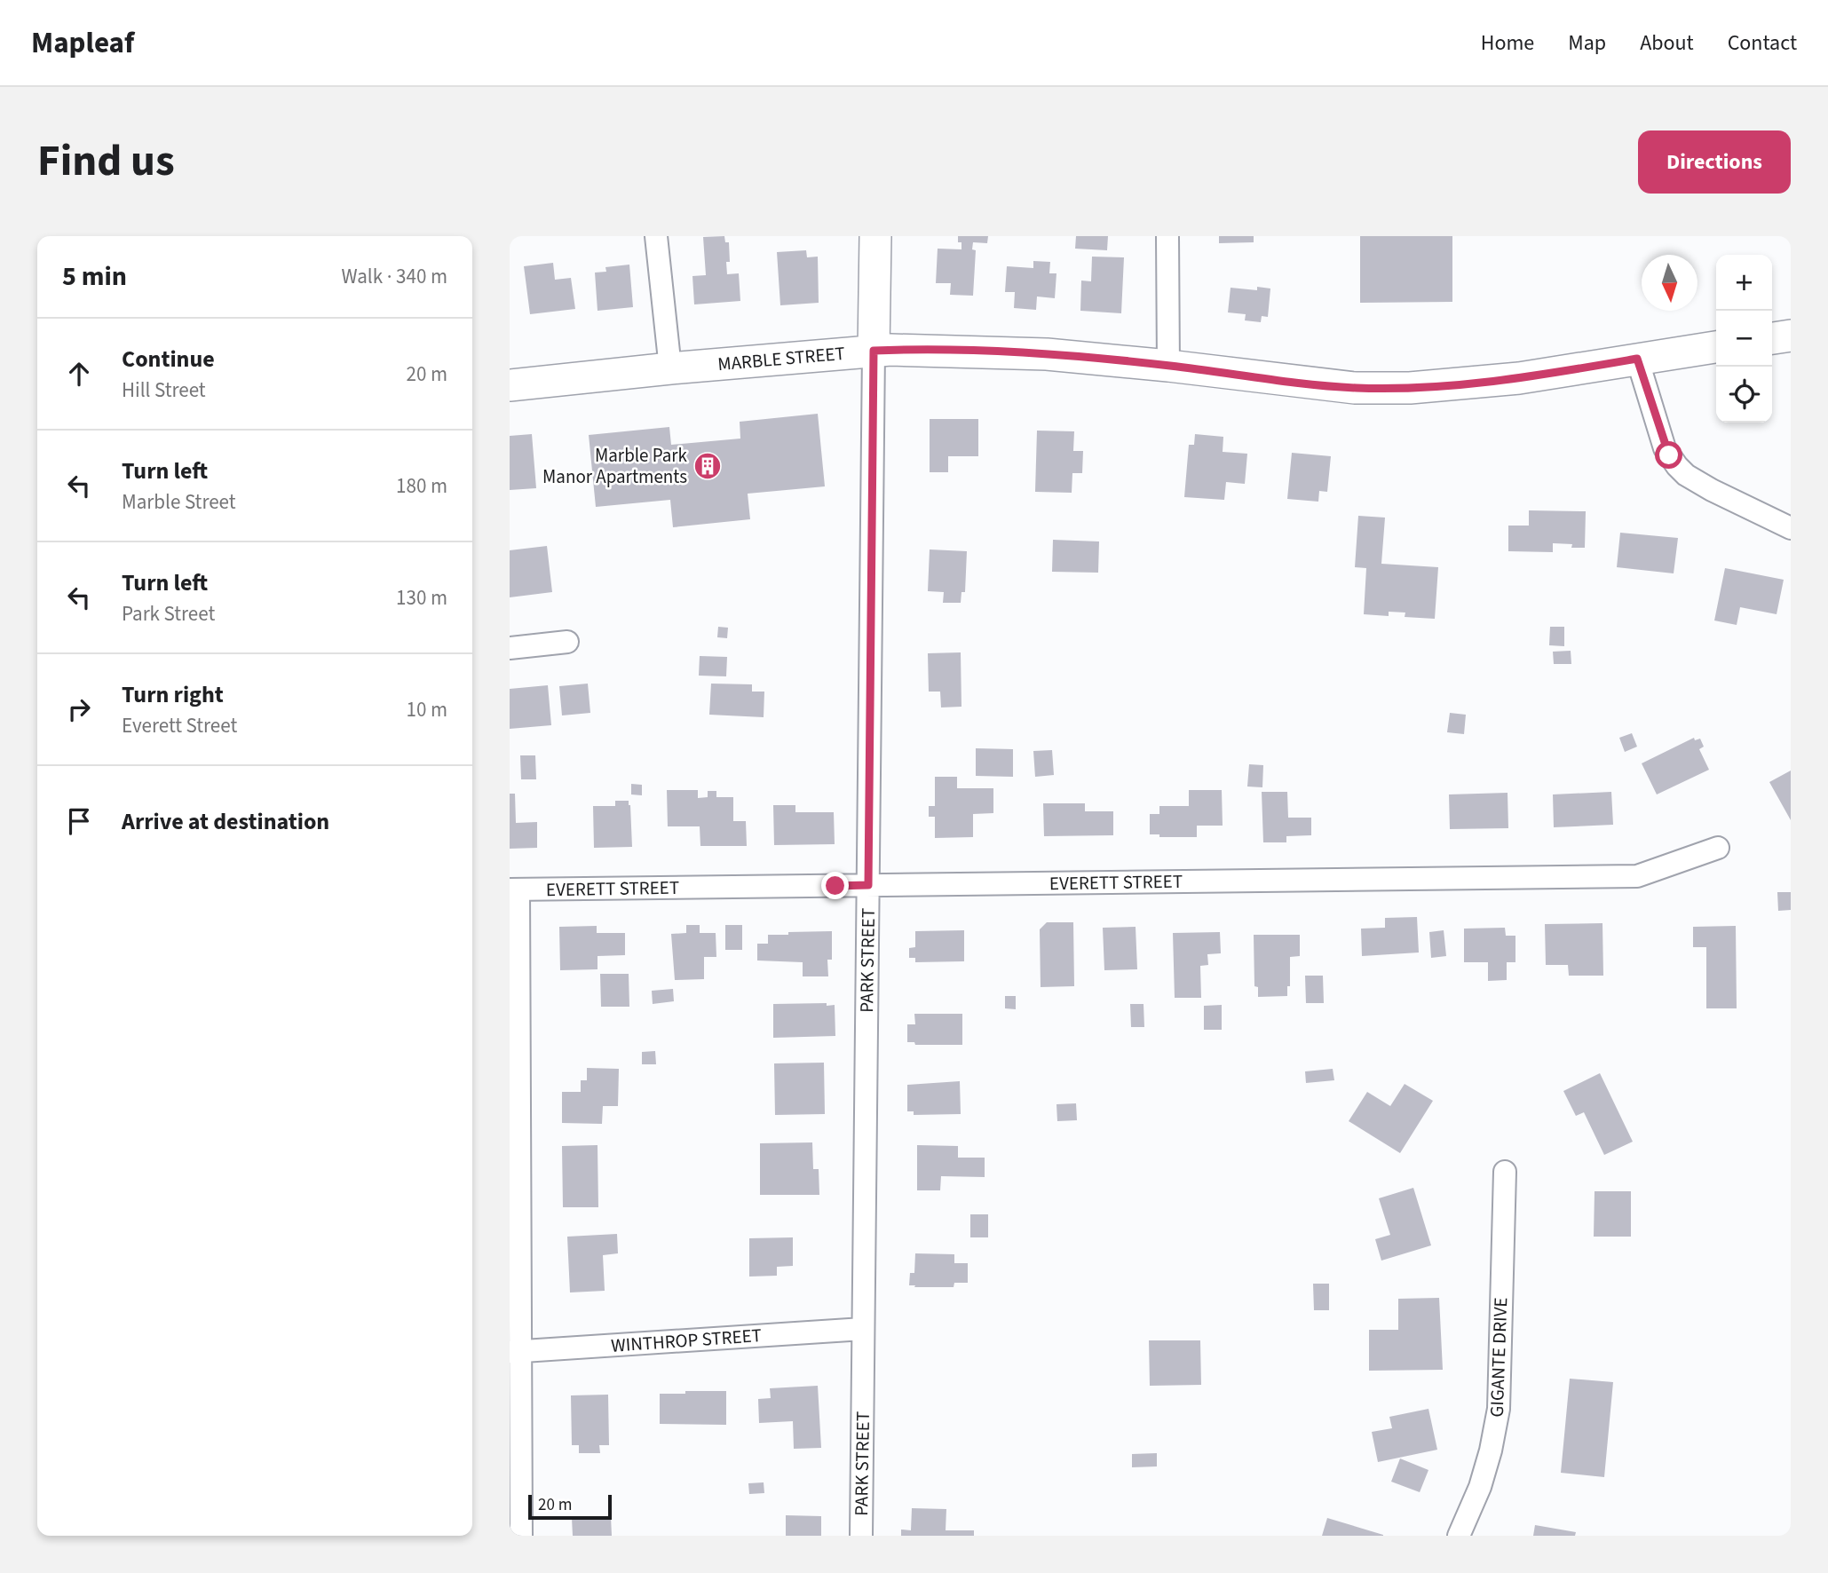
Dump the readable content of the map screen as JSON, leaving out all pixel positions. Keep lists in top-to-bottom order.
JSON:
{
  "streets": {
    "main road": ["MARBLE STREET", "PARK STREET"],
    "street": ["EVERETT STREET", "WINTHROP STREET", "GIGANTE DRIVE"]
  },
  "crossings": [
    ["MARBLE STREET", "PARK STREET"],
    ["EVERETT STREET", "PARK STREET"],
    ["PARK STREET", "WINTHROP STREET"]
  ],
  "places": {
    "building": ["Marble Park Manor Apartments"]
  },
  "scale_bar": "20 m",
  "north": "bottom",
  "page": {
    "header": "Mapleaf",
    "nav": [
      "Home",
      "Map",
      "About",
      "Contact"
    ],
    "title": "Find us",
    "buttons": "Directions",
    "heading": ["5 min", "Walk · 340 m"],
    "map_buttons": ["+", "−"],
    "list": [
      ["Continue", "Hill Street", "20 m"],
      ["Turn left", "Marble Street", "180 m"],
      ["Turn left", "Park Street", "130 m"],
      ["Turn right", "Everett Street", "10 m"],
      "Arrive at destination"
    ],
    "scale": "20 m"
  }
}
